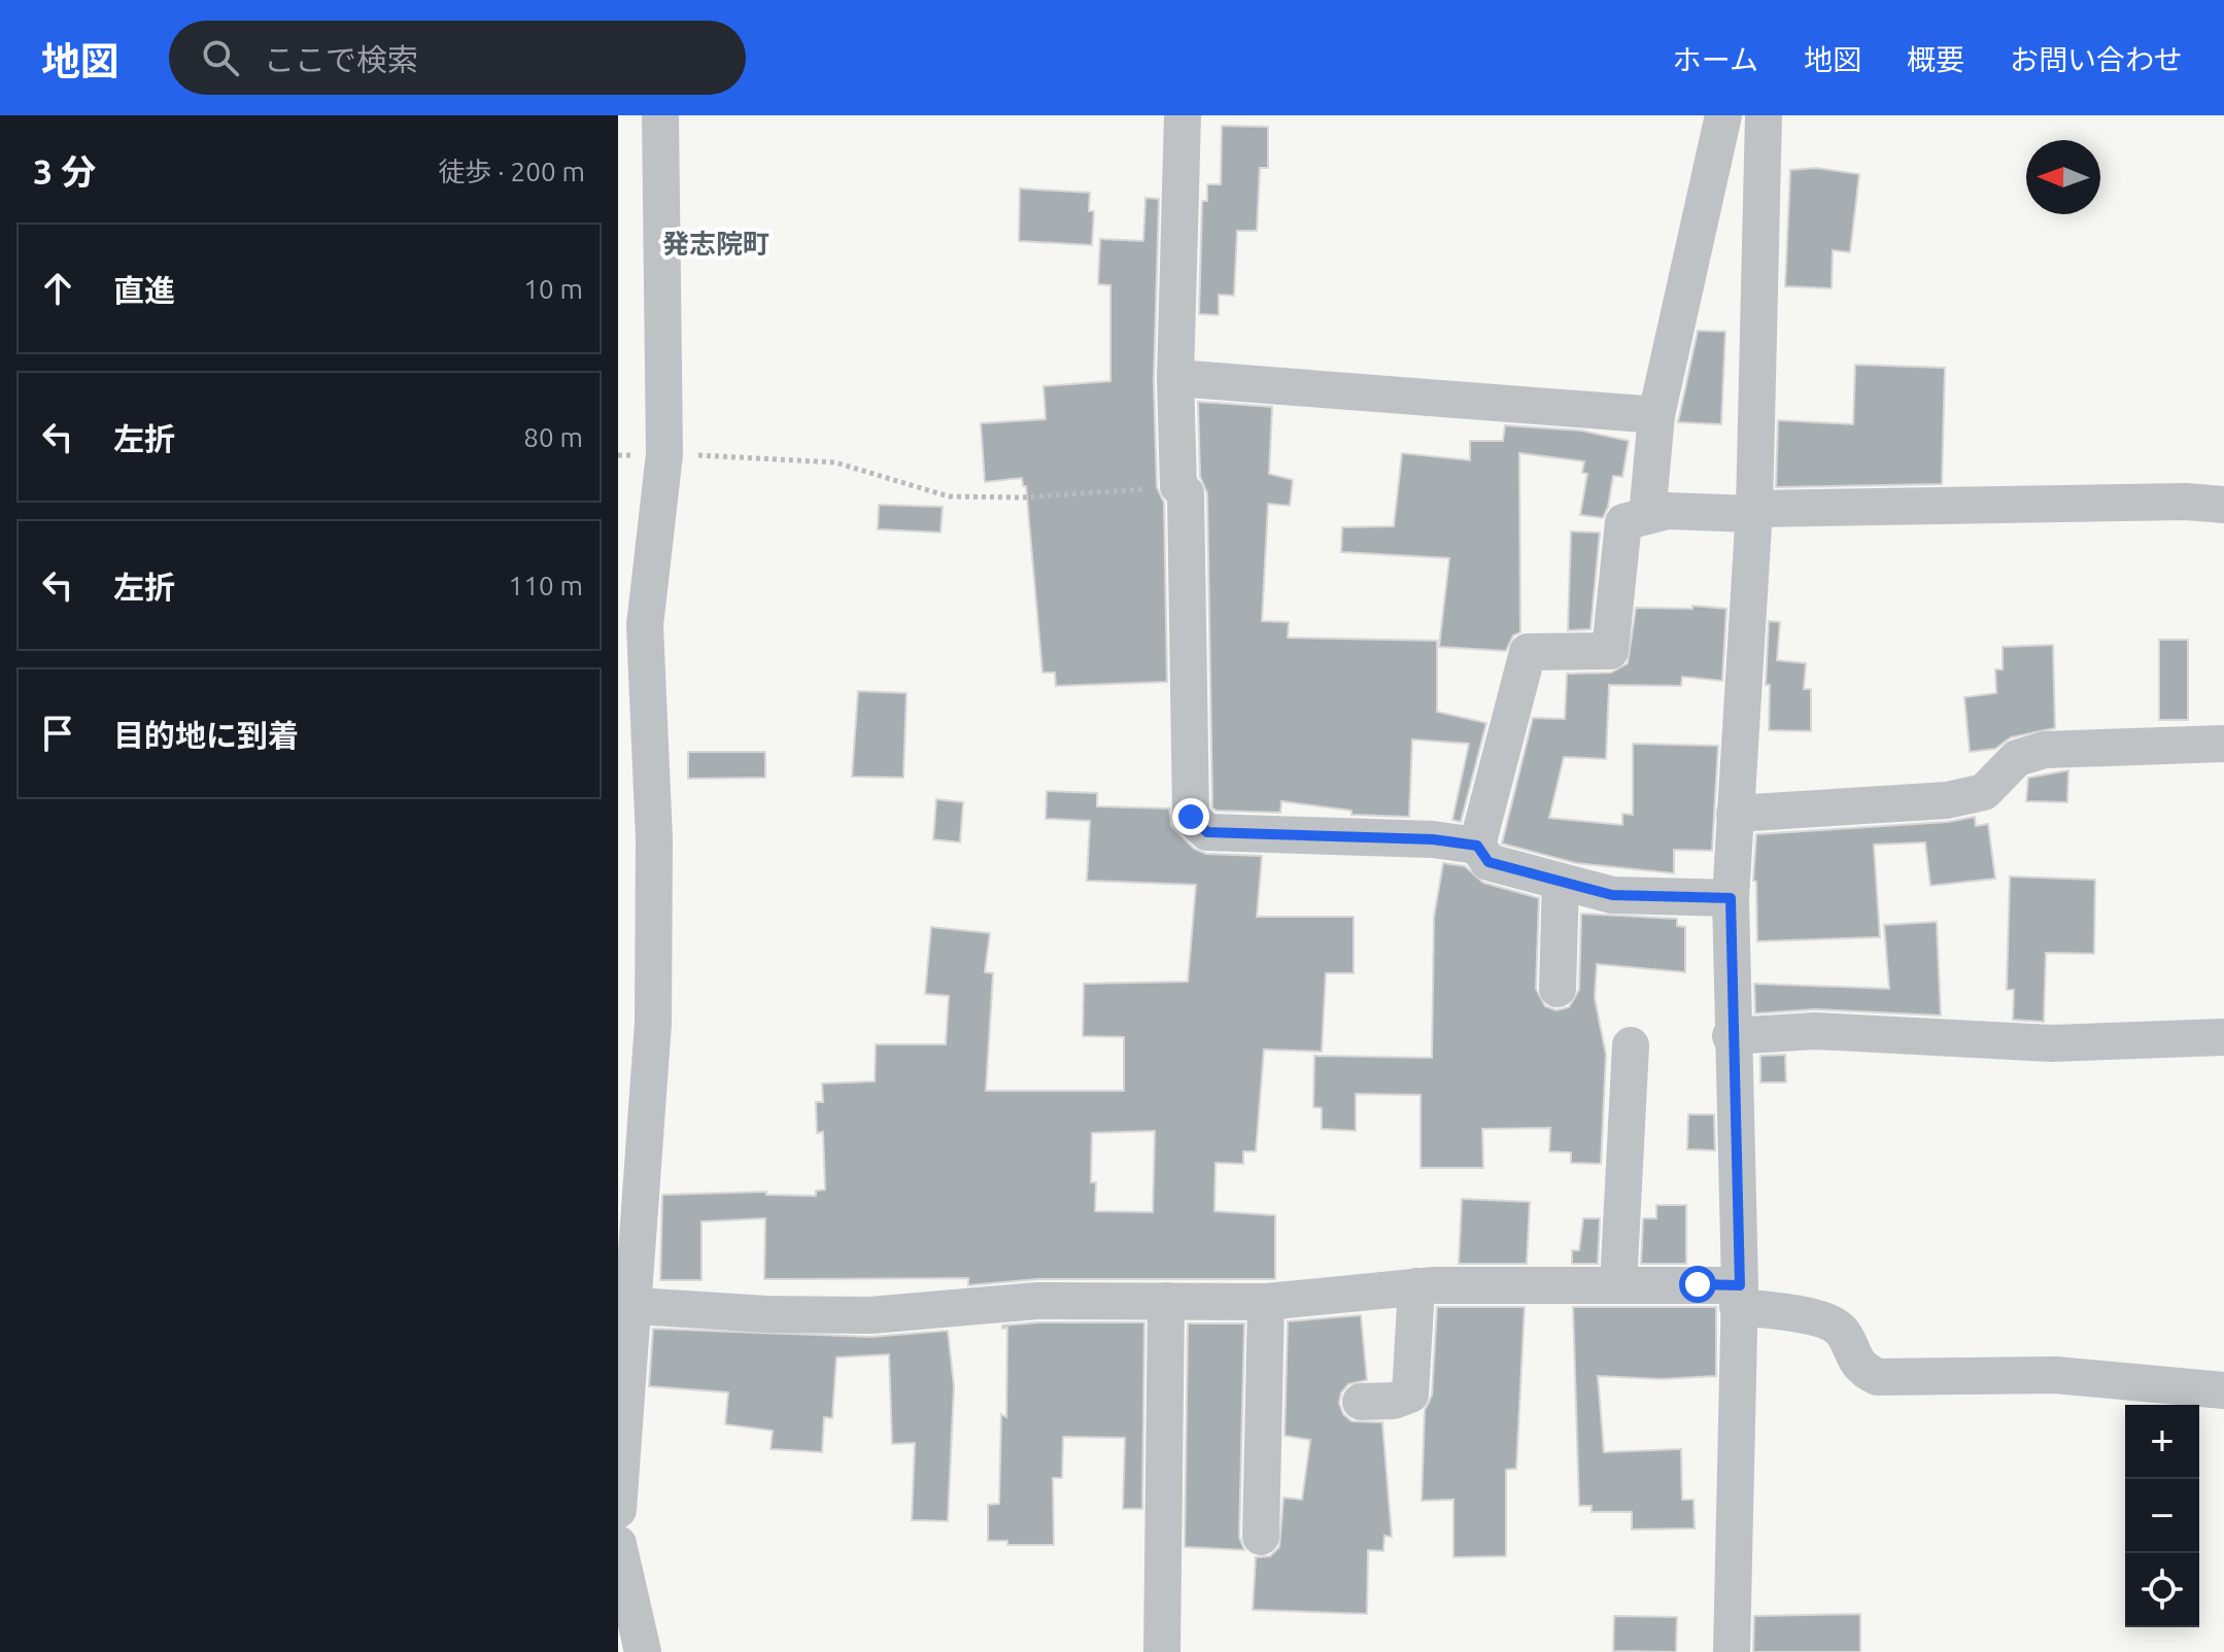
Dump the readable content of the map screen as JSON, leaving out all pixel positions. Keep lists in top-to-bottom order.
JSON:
{
  "districts": ["発志院町"],
  "north": "left",
  "page": {
    "header": "地図",
    "search": "ここで検索",
    "nav": [
      "ホーム",
      "地図",
      "概要",
      "お問い合わせ"
    ],
    "heading": ["3 分", "徒歩 · 200 m"],
    "list": [
      ["直進", "10 m"],
      ["左折", "80 m"],
      ["左折", "110 m"],
      "目的地に到着"
    ],
    "map_buttons": ["+", "−"]
  }
}
